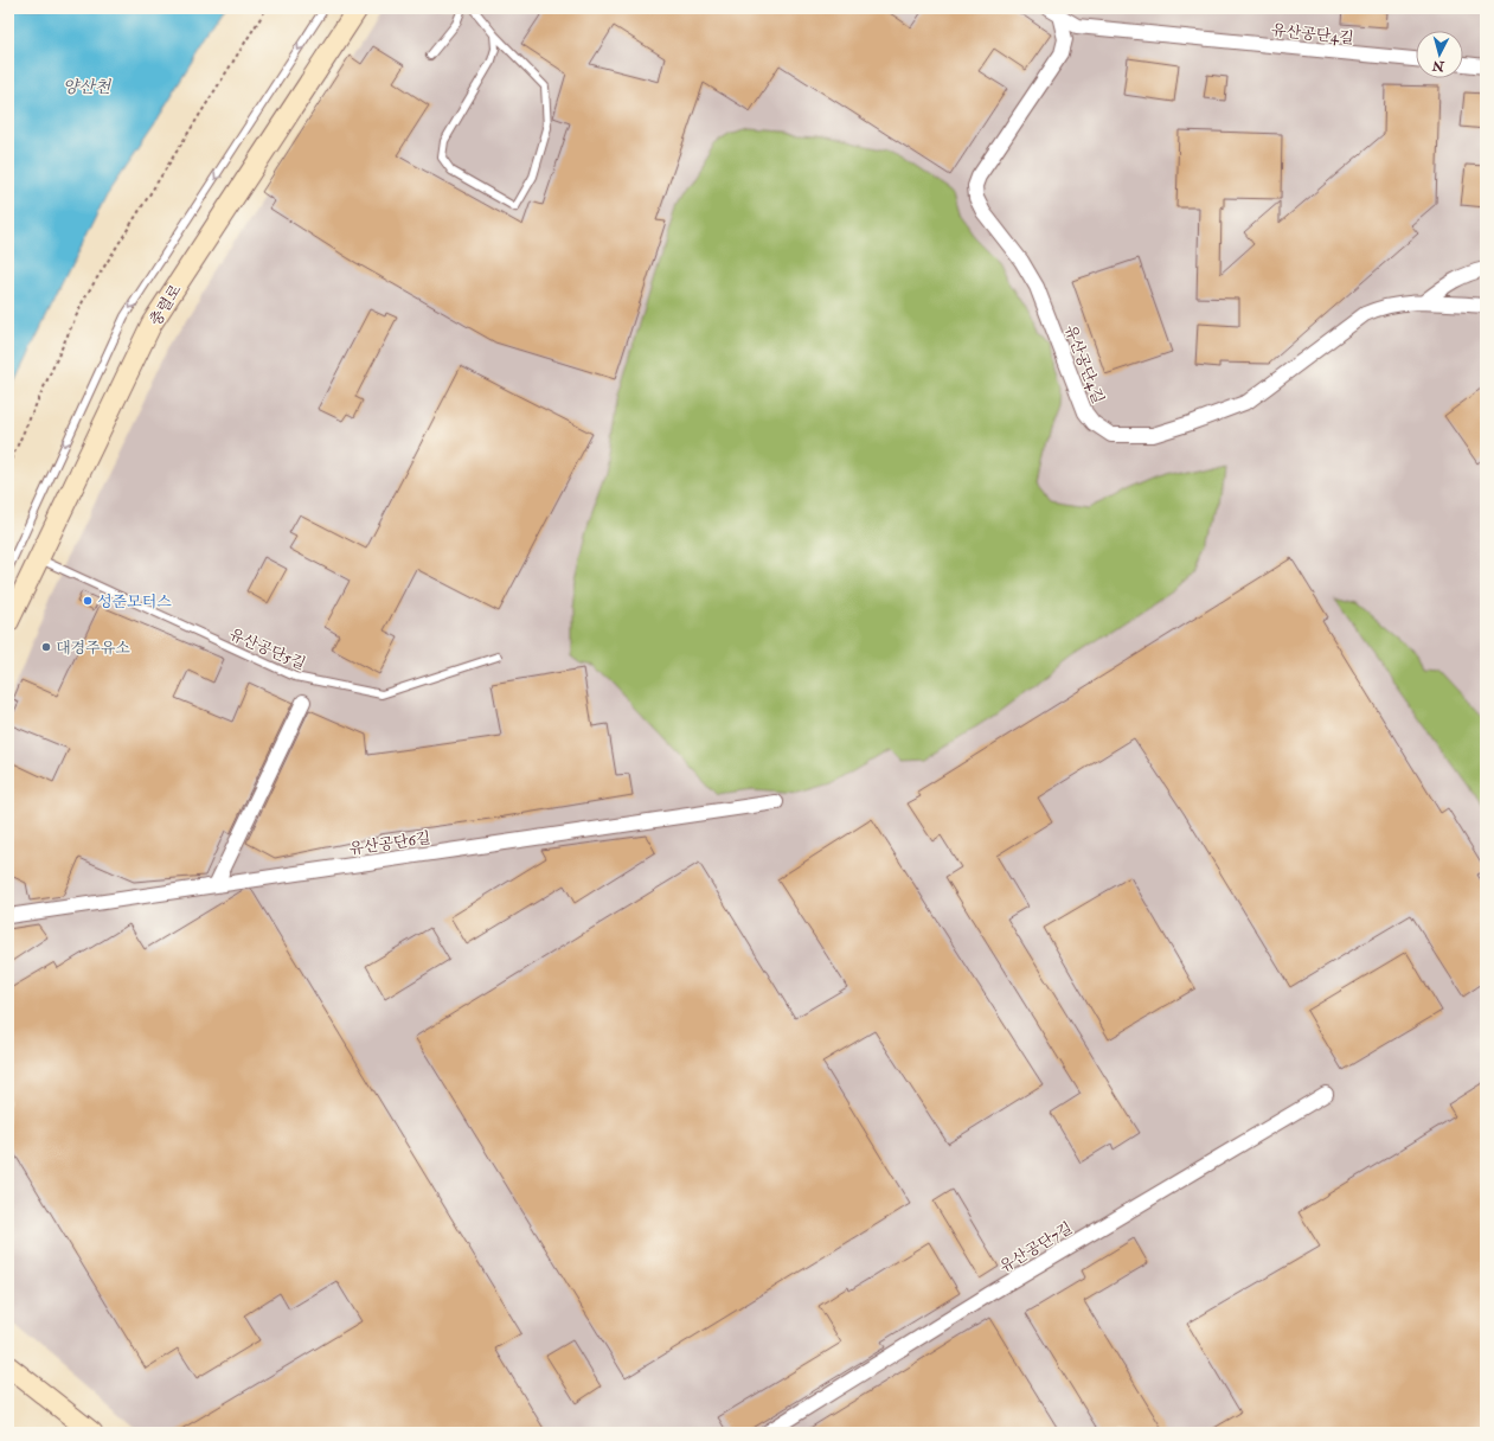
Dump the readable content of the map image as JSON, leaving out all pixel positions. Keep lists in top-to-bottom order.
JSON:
{
  "streets": {
    "main road": ["충렬로"],
    "street": ["유산공단4길", "유산공단6길", "유산공단7길"],
    "lane": ["유산공단5길"]
  },
  "crossings": [
    ["충렬로", "유산공단5길"]
  ],
  "water": ["양산천"],
  "places": ["성준모터스", "대경주유소"],
  "north": "bottom"
}
